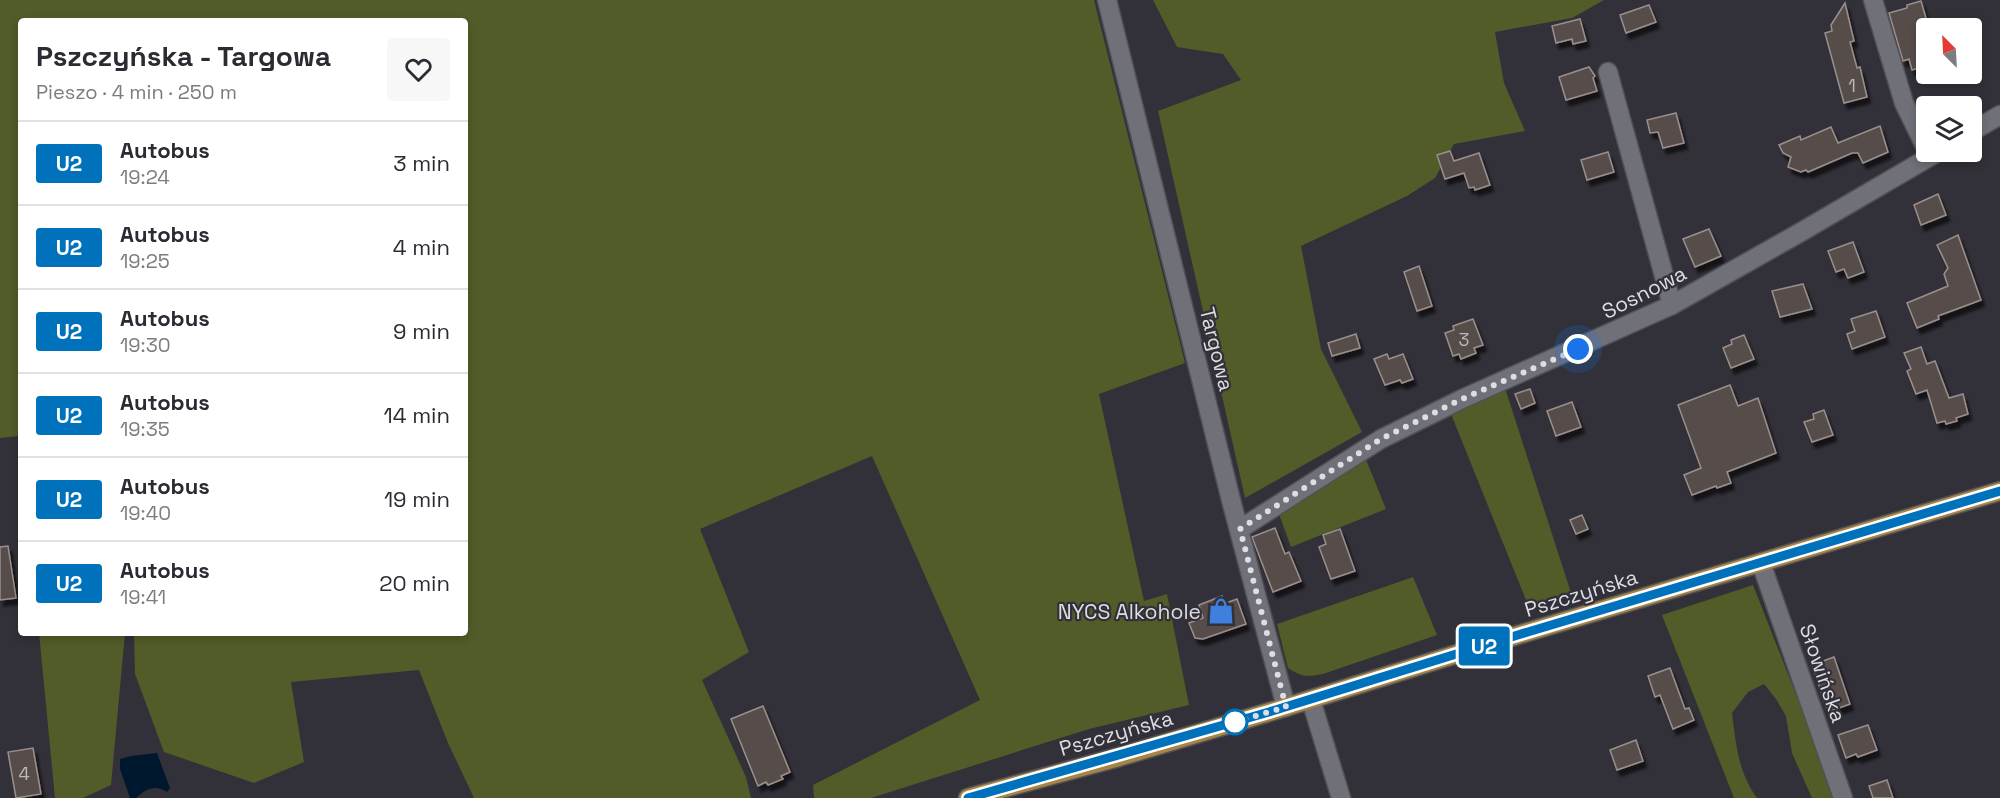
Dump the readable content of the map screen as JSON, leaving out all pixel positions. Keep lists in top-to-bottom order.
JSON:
{
  "streets": {
    "main road": ["Pszczyńska"],
    "street": ["Sosnowa", "Targowa", "Słowińska"]
  },
  "crossings": [
    ["Sosnowa", "Targowa"],
    ["Targowa", "Pszczyńska"],
    ["Pszczyńska", "Słowińska"]
  ],
  "places": {
    "shop": ["NYCS Alkohole"]
  },
  "lines": ["bus line U2"],
  "house_numbers": ["1", "3", "4"],
  "north": "top left",
  "page": {
    "on_map": "U2",
    "heading": ["Pszczyńska - Targowa", "Pieszo · 4 min · 250 m"],
    "list": [
      {
        "mark": "U2",
        "name": "Autobus",
        "note": "19:24",
        "value": "3 min"
      },
      {
        "mark": "U2",
        "name": "Autobus",
        "note": "19:25",
        "value": "4 min"
      },
      {
        "mark": "U2",
        "name": "Autobus",
        "note": "19:30",
        "value": "9 min"
      },
      {
        "mark": "U2",
        "name": "Autobus",
        "note": "19:35",
        "value": "14 min"
      },
      {
        "mark": "U2",
        "name": "Autobus",
        "note": "19:40",
        "value": "19 min"
      },
      {
        "mark": "U2",
        "name": "Autobus",
        "note": "19:41",
        "value": "20 min"
      }
    ]
  }
}
